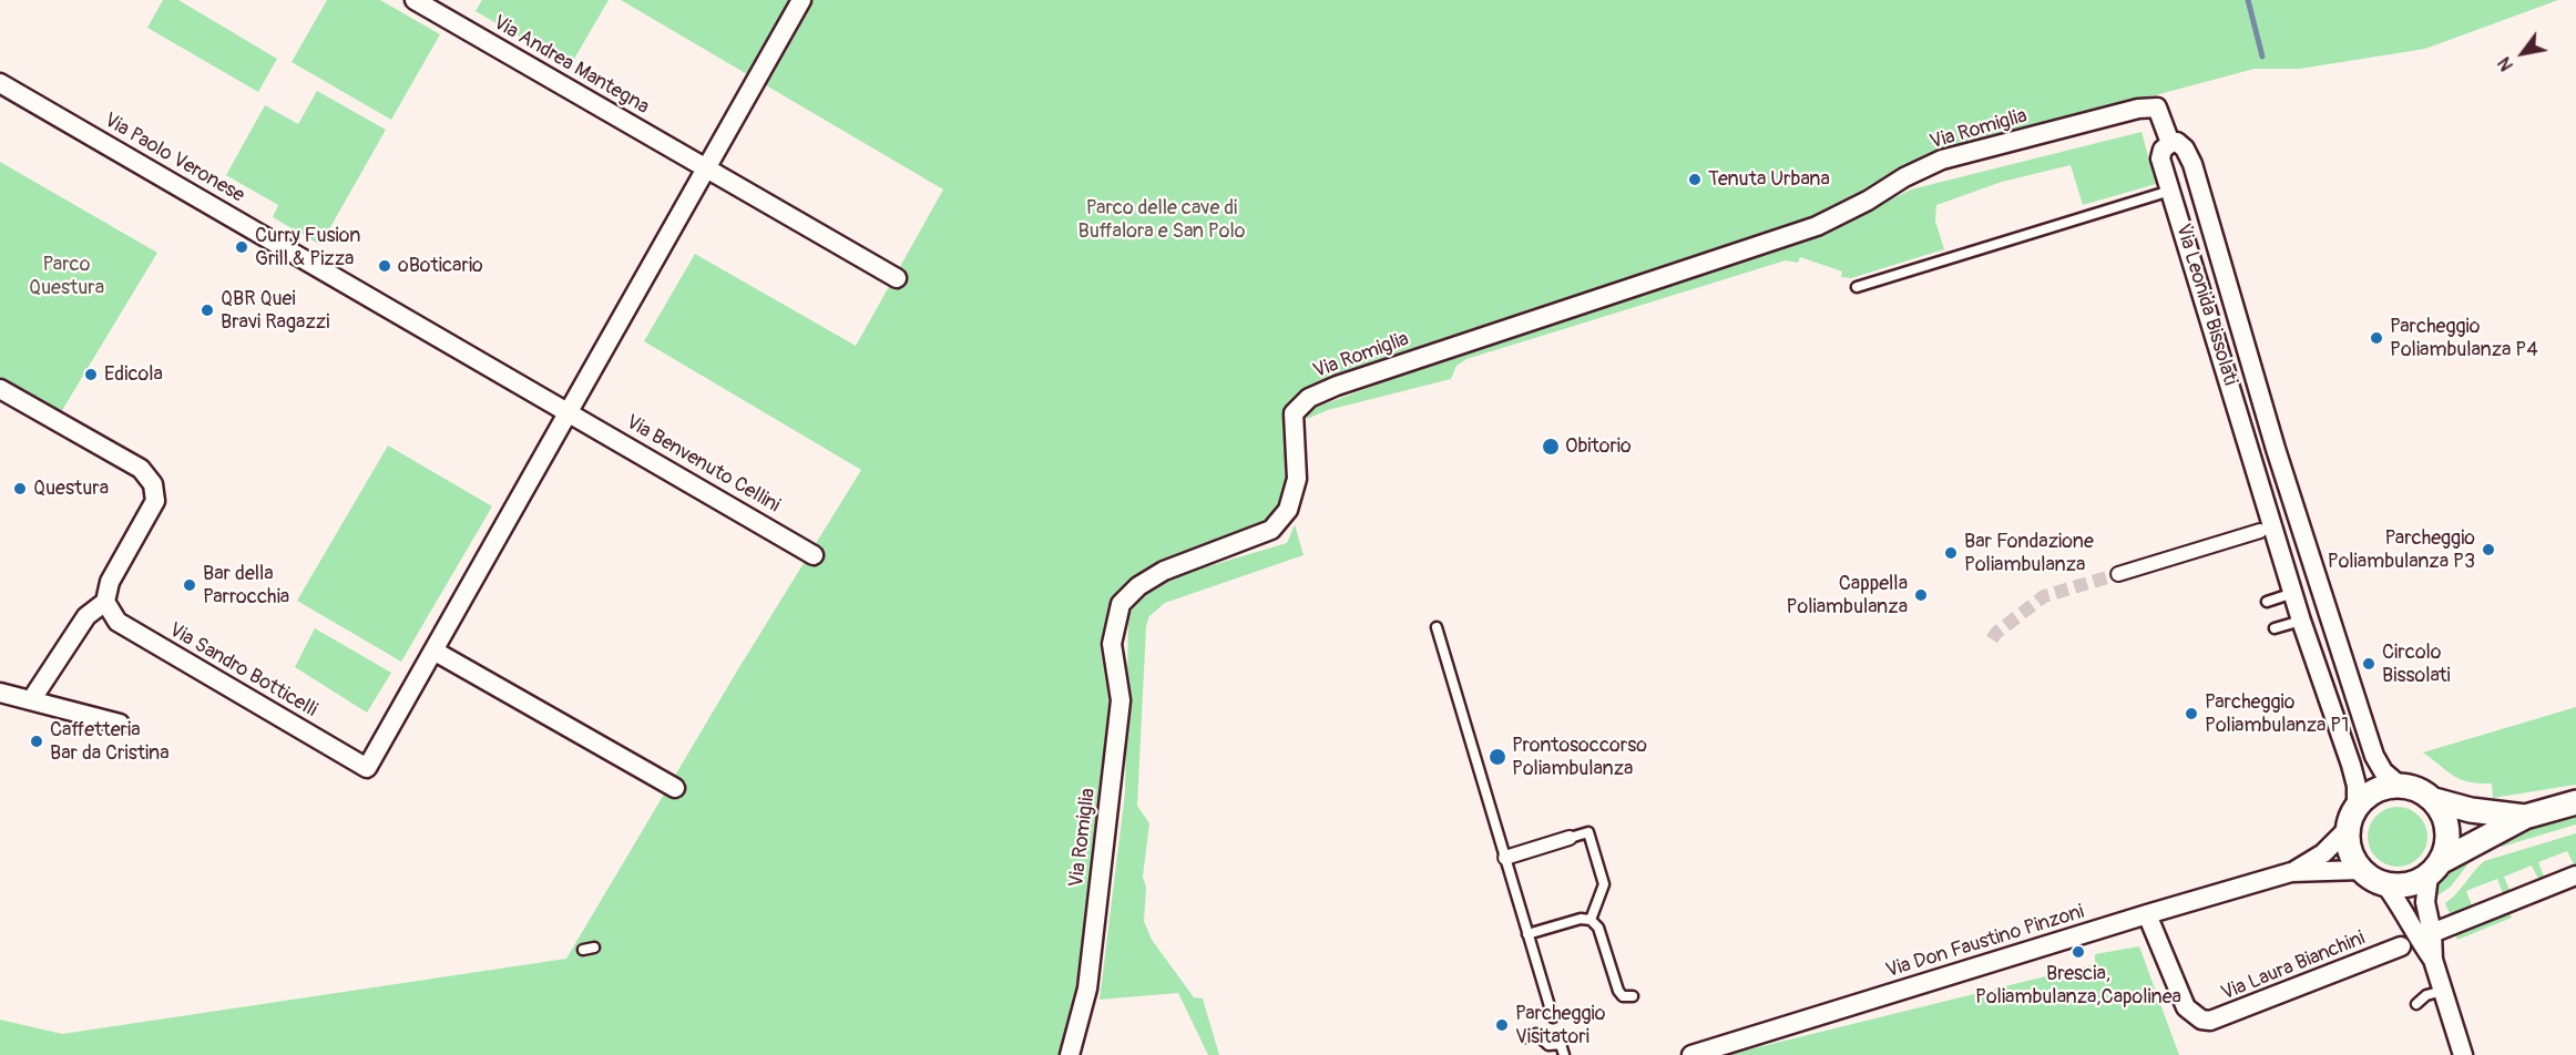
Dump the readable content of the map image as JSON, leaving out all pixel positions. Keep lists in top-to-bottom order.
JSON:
{
  "streets": {
    "street": [
      "Via Andrea Mantegna",
      "Via Romiglia",
      "Via Paolo Veronese",
      "Via Leonida Bissolati",
      "Via Benvenuto Cellini",
      "Via Sandro Botticelli",
      "Via Don Faustino Pinzoni",
      "Via Laura Bianchini"
    ]
  },
  "crossings": [
    ["Via Romiglia", "Via Leonida Bissolati"],
    ["Via Paolo Veronese", "Via Benvenuto Cellini"],
    ["Via Leonida Bissolati", "Via Don Faustino Pinzoni"],
    ["Via Don Faustino Pinzoni", "Via Laura Bianchini"]
  ],
  "parks": ["Parco delle cave di Buffalora e San Polo", "Parco Questura"],
  "places": [
    "Tenuta Urbana",
    "Curry Fusion Grill & Pizza",
    "oBoticario",
    "QBR Quei Bravi Ragazzi",
    "Parcheggio Poliambulanza P4",
    "Edicola",
    "Obitorio",
    "Questura",
    "Parcheggio Poliambulanza P3",
    "Bar Fondazione Poliambulanza",
    "Bar della Parrocchia",
    "Cappella Poliambulanza",
    "Circolo Bissolati",
    "Parcheggio Poliambulanza P1",
    "Caffetteria Bar da Cristina",
    "Prontosoccorso Poliambulanza",
    "Brescia, Poliambulanza,Capolinea",
    "Parcheggio Visitatori"
  ],
  "north": "bottom left"
}
